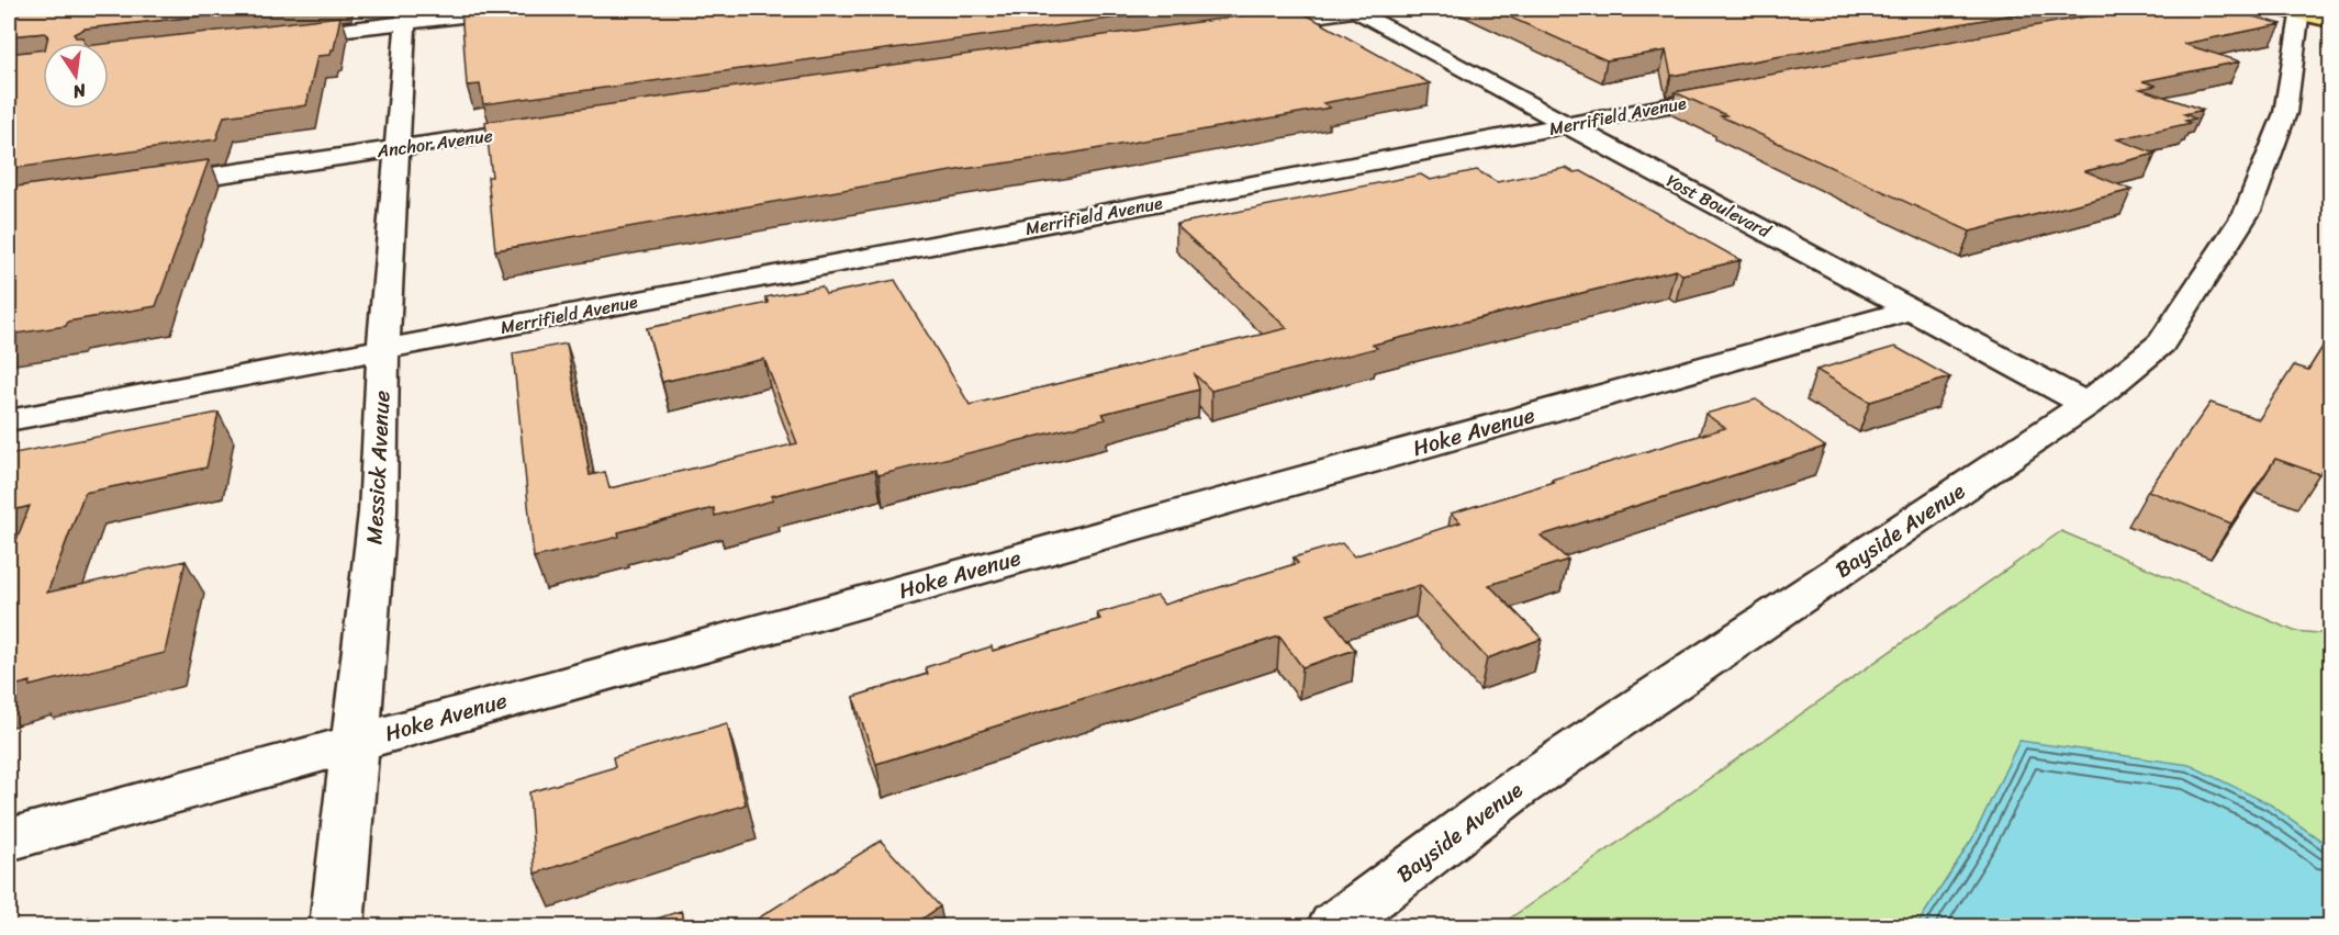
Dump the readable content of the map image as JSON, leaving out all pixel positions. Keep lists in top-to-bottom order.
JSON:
{
  "streets": {
    "street": [
      "Merrifield Avenue",
      "Anchor Avenue",
      "Yost Boulevard",
      "Hoke Avenue",
      "Messick Avenue",
      "Bayside Avenue"
    ]
  },
  "crossings": [
    ["Merrifield Avenue", "Yost Boulevard"],
    ["Merrifield Avenue", "Messick Avenue"],
    ["Anchor Avenue", "Messick Avenue"],
    ["Yost Boulevard", "Hoke Avenue"],
    ["Yost Boulevard", "Bayside Avenue"],
    ["Hoke Avenue", "Messick Avenue"]
  ],
  "north": "bottom"
}
